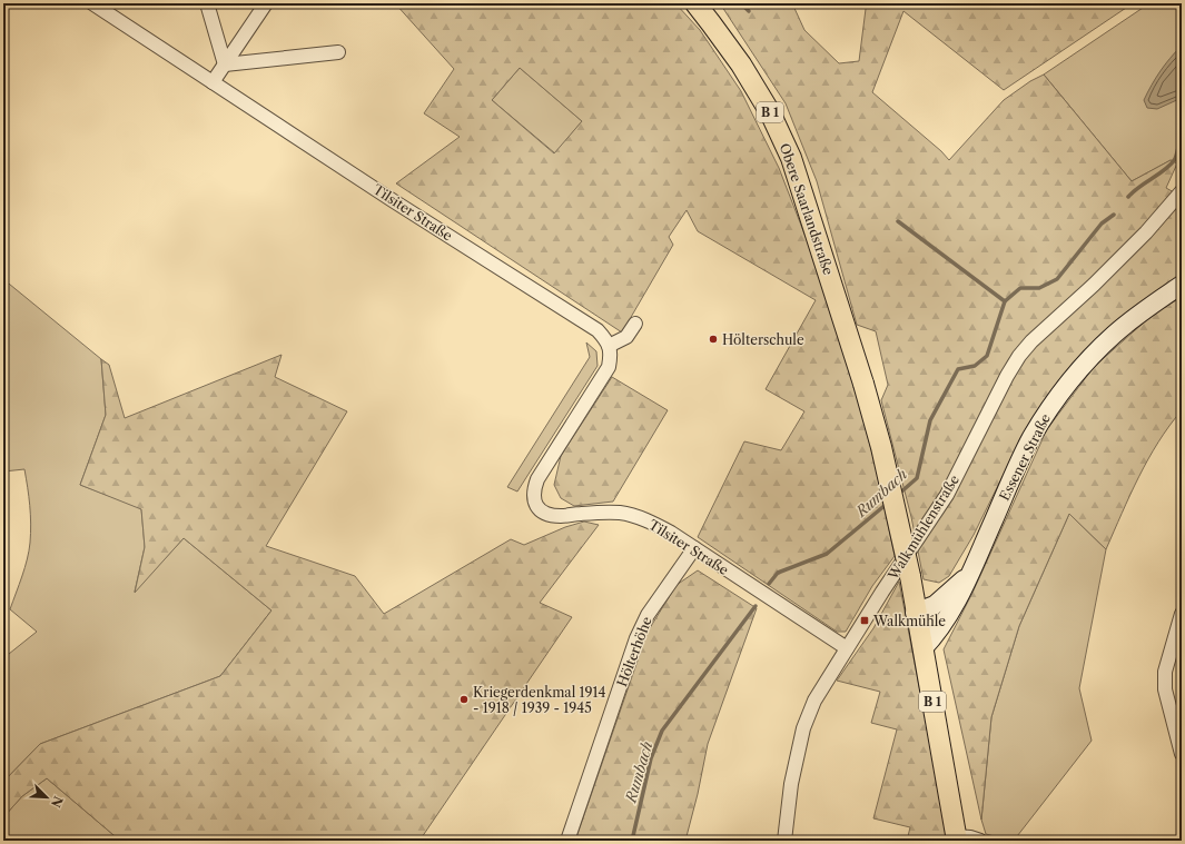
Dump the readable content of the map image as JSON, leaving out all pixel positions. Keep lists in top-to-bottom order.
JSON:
{
  "streets": {
    "main road": ["B 1", "Obere Saarlandstraße", "Essener Straße"],
    "street": ["Tilsiter Straße", "Walkmühlenstraße", "Hölterhöhe"]
  },
  "crossings": [
    ["B 1", "Obere Saarlandstraße"],
    ["B 1", "Essener Straße"],
    ["Obere Saarlandstraße", "Essener Straße"],
    ["Tilsiter Straße", "Walkmühlenstraße"],
    ["Tilsiter Straße", "Hölterhöhe"]
  ],
  "water": ["Rumbach"],
  "places": {
    "other": ["Hölterschule", "Kriegerdenkmal 1914 - 1918 / 1939 - 1945"],
    "transit": ["Walkmühle"]
  },
  "north": "bottom right"
}
